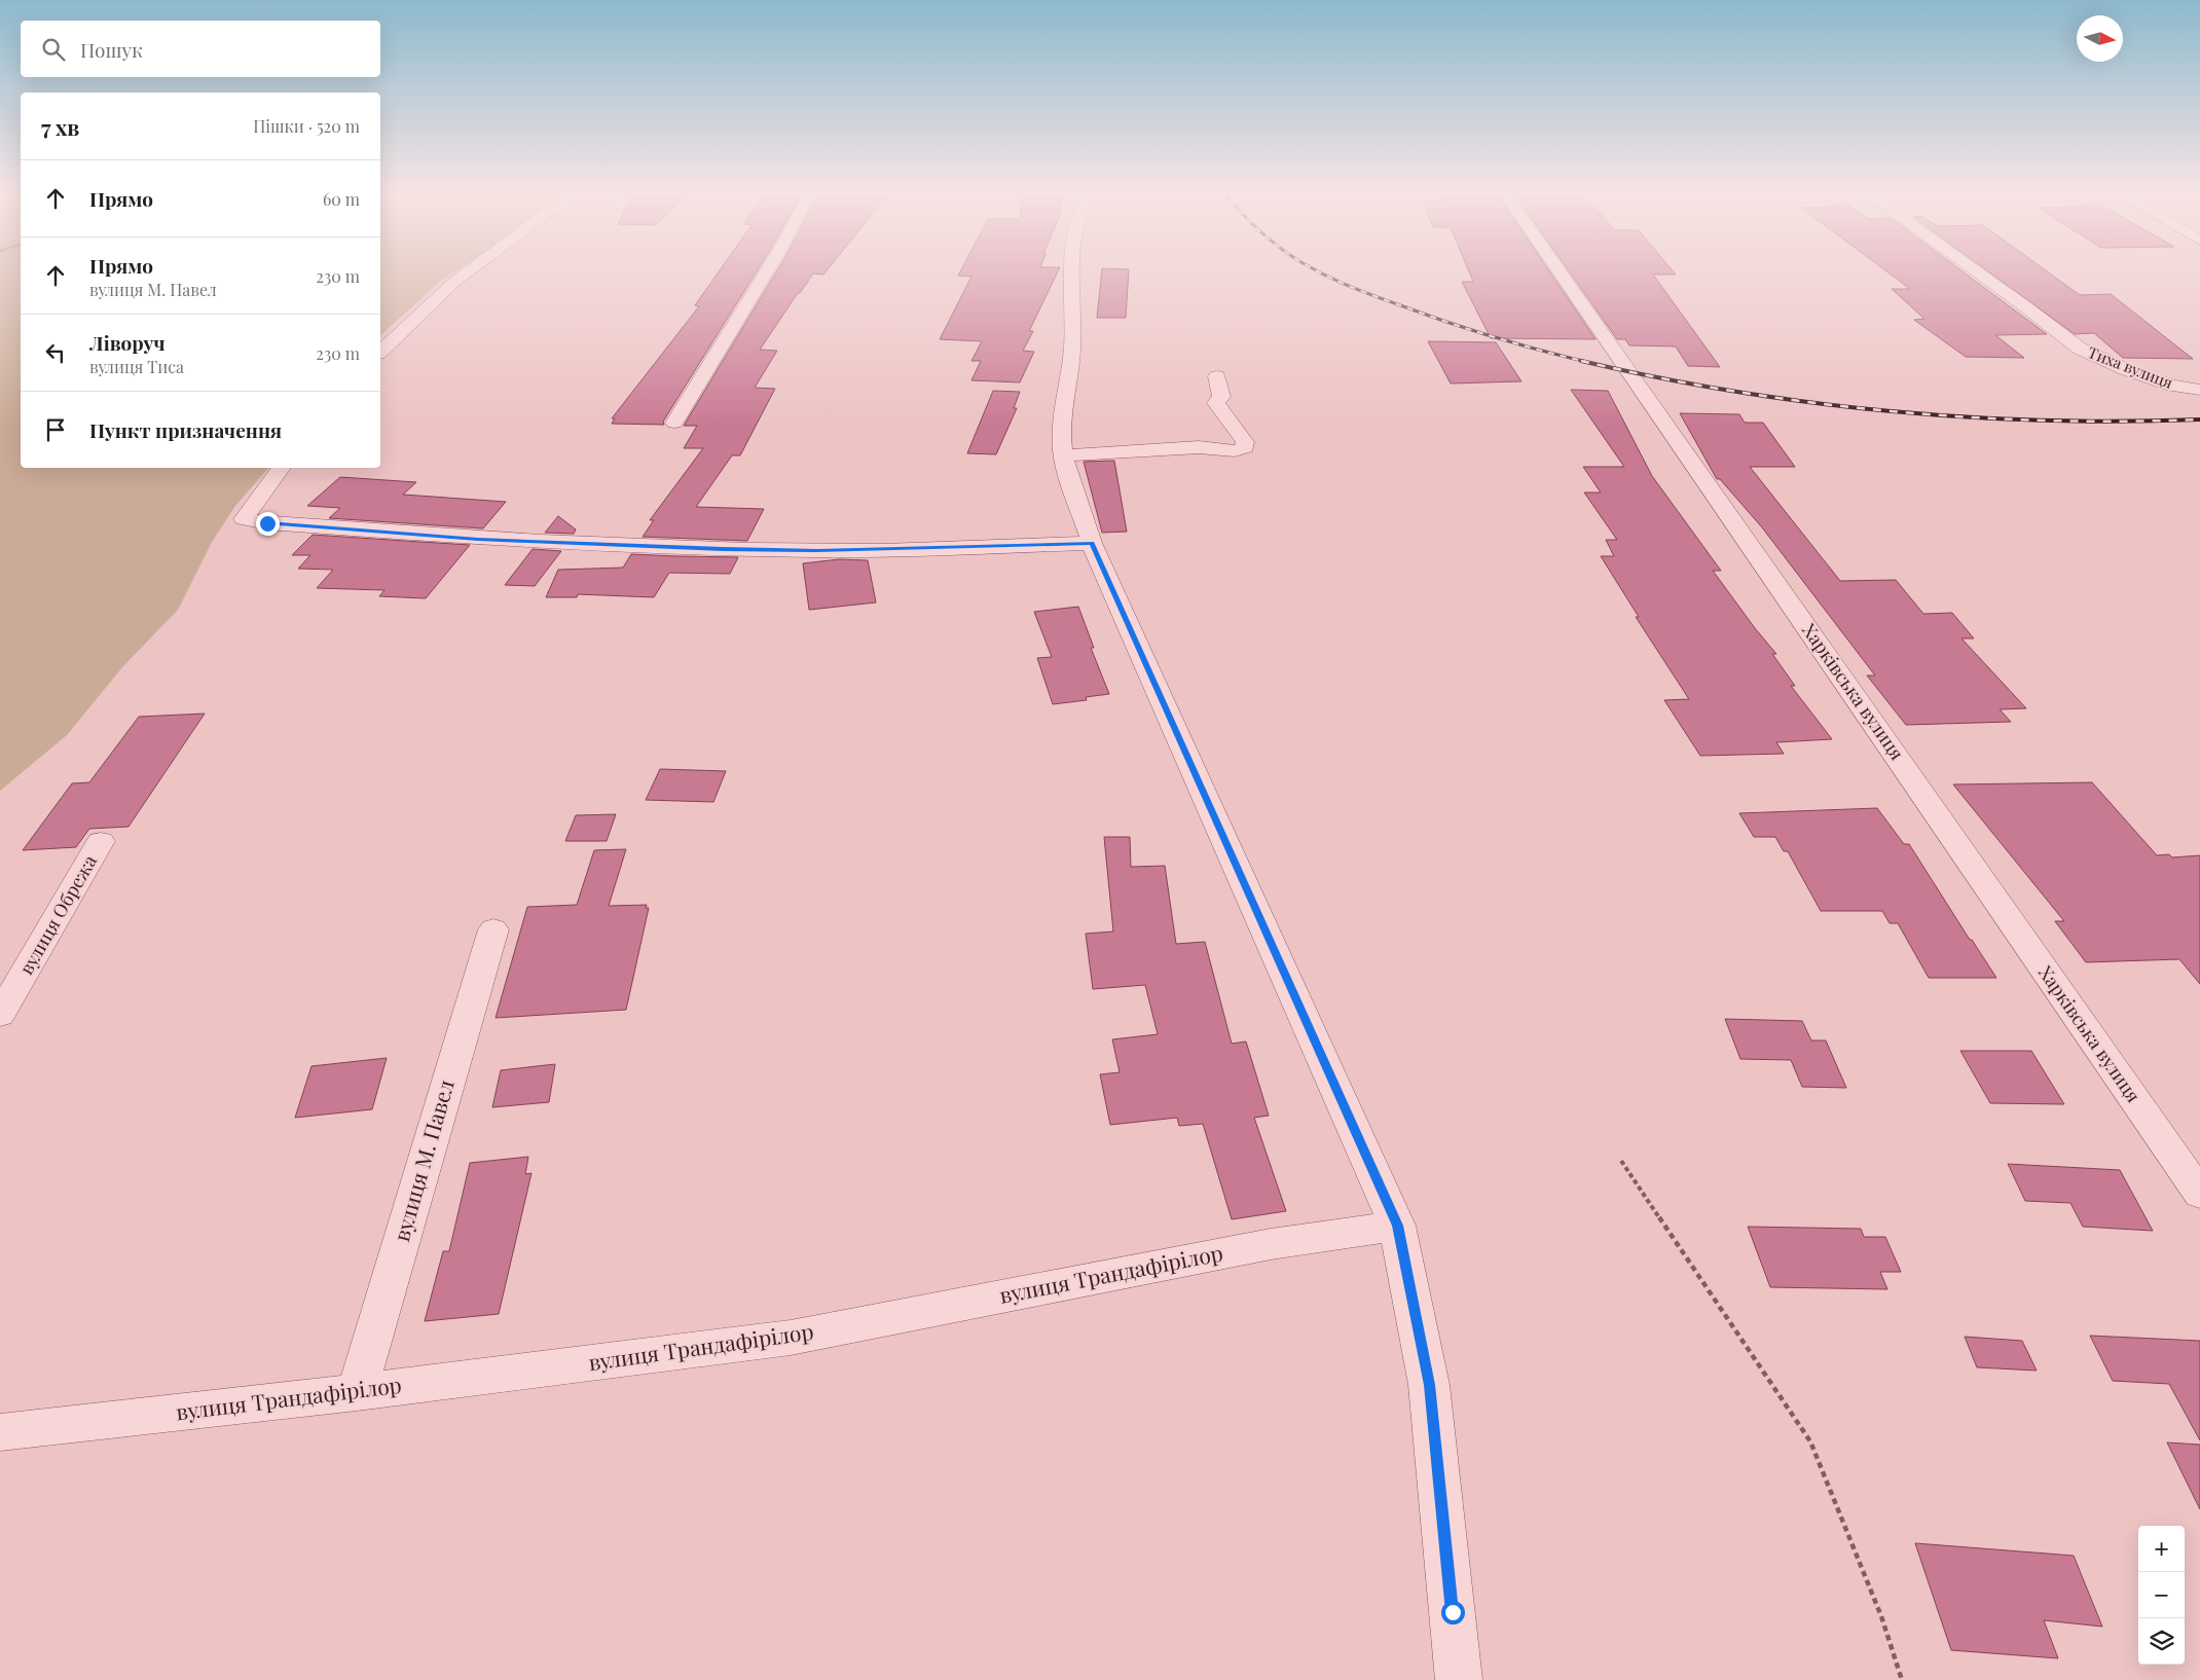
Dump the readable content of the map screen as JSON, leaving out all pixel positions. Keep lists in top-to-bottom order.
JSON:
{
  "streets": {
    "street": [
      "Тиха вулиця",
      "Харківська вулиця",
      "вулиця Обрежа",
      "вулиця М. Павел",
      "вулиця Трандафірілор"
    ]
  },
  "crossings": [
    ["вулиця М. Павел", "вулиця Трандафірілор"]
  ],
  "north": "right",
  "page": {
    "search": "Пошук",
    "heading": ["7 хв", "Пішки · 520 m"],
    "list": [
      ["Прямо", "60 m"],
      ["Прямо", "вулиця М. Павел", "230 m"],
      ["Ліворуч", "вулиця Тиса", "230 m"],
      "Пункт призначення"
    ],
    "map_buttons": ["+", "−"]
  }
}
